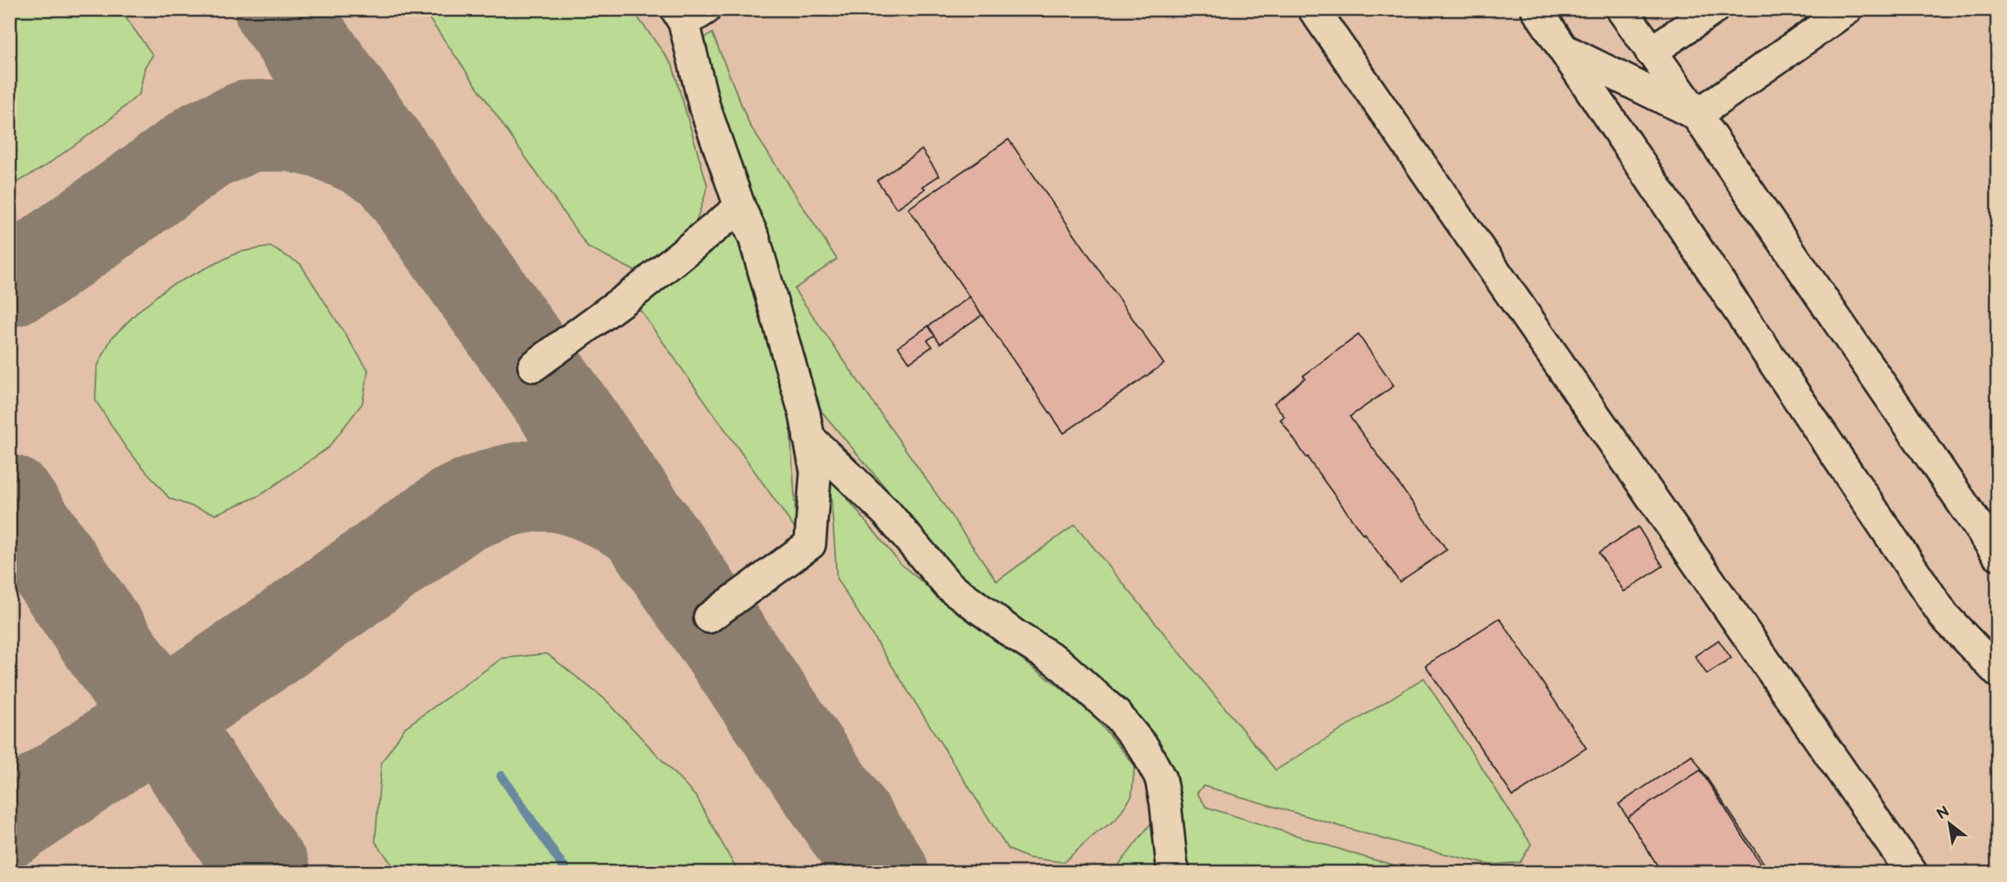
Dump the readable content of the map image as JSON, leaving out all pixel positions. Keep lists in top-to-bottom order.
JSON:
{
  "north": "top left"
}
